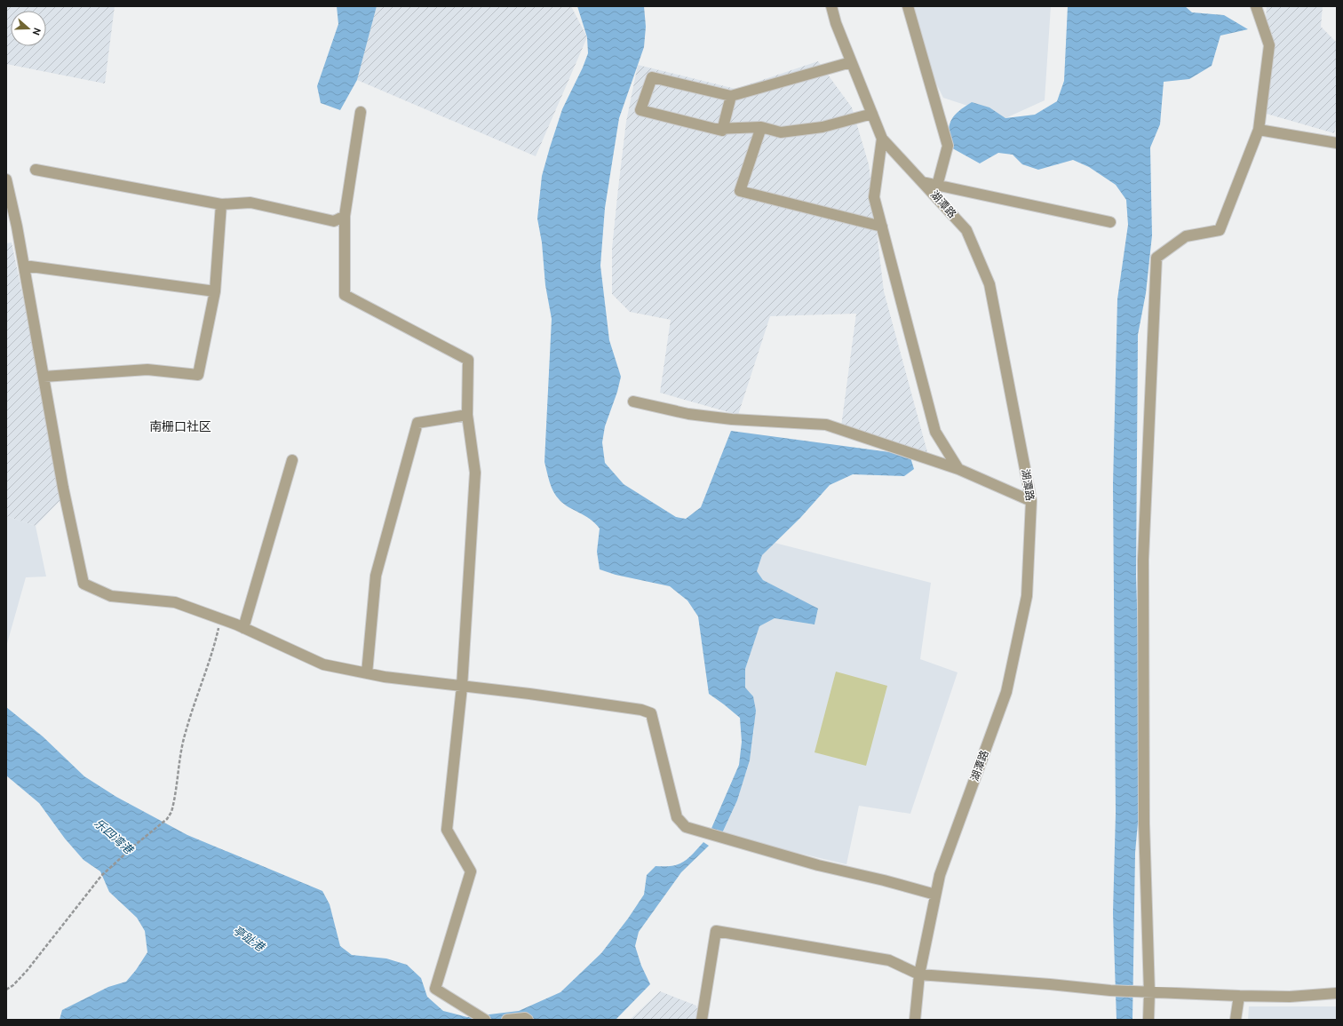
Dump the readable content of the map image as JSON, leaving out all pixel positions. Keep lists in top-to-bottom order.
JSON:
{
  "streets": {
    "street": ["湖潭路"]
  },
  "districts": ["南栅口社区"],
  "water": ["乐四湾港", "亭趾港"],
  "north": "right"
}
